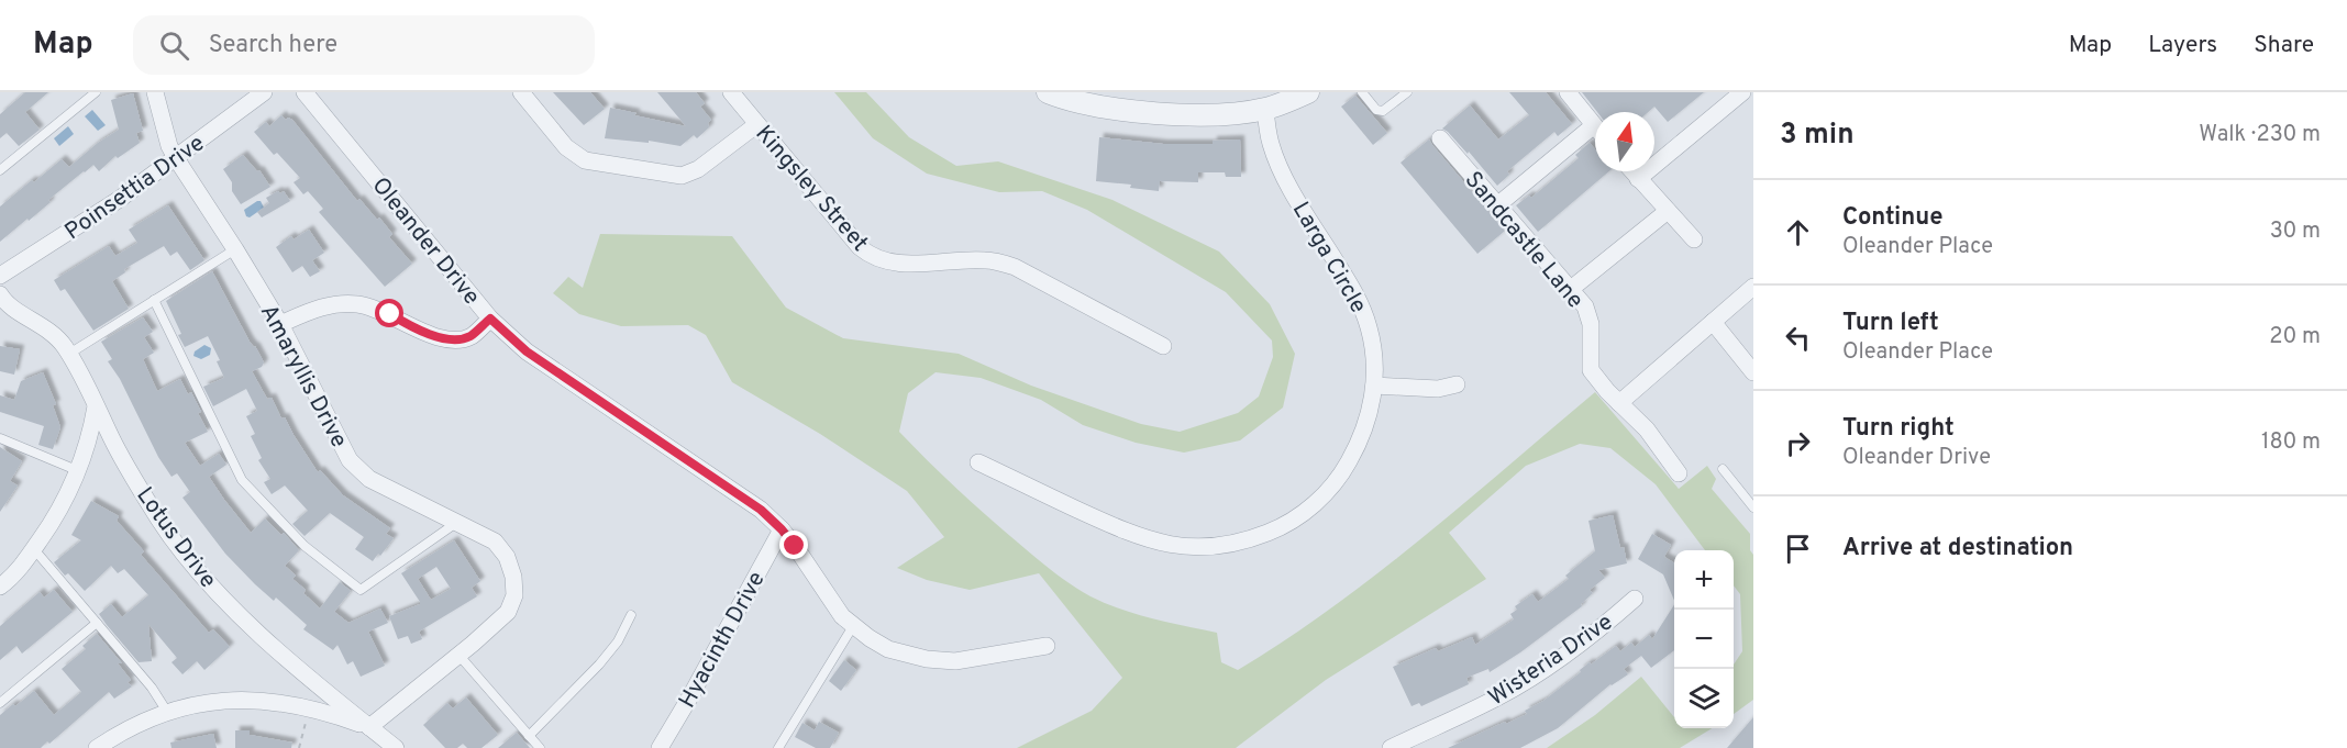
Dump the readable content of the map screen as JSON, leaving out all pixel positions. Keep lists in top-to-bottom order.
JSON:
{
  "streets": {
    "street": [
      "Poinsettia Drive",
      "Kingsley Street",
      "Sandcastle Lane",
      "Oleander Drive",
      "Larga Circle",
      "Amaryllis Drive",
      "Lotus Drive",
      "Hyacinth Drive",
      "Wisteria Drive"
    ]
  },
  "crossings": [
    ["Poinsettia Drive", "Amaryllis Drive"],
    ["Oleander Drive", "Hyacinth Drive"],
    ["Amaryllis Drive", "Lotus Drive"]
  ],
  "north": "top",
  "page": {
    "header": "Map",
    "search": "Search here",
    "nav": ["Map", "Layers", "Share"],
    "heading": ["3 min", "Walk · 230 m"],
    "list": [
      ["Continue", "Oleander Place", "30 m"],
      ["Turn left", "Oleander Place", "20 m"],
      ["Turn right", "Oleander Drive", "180 m"],
      "Arrive at destination"
    ],
    "map_buttons": ["+", "−"]
  }
}
